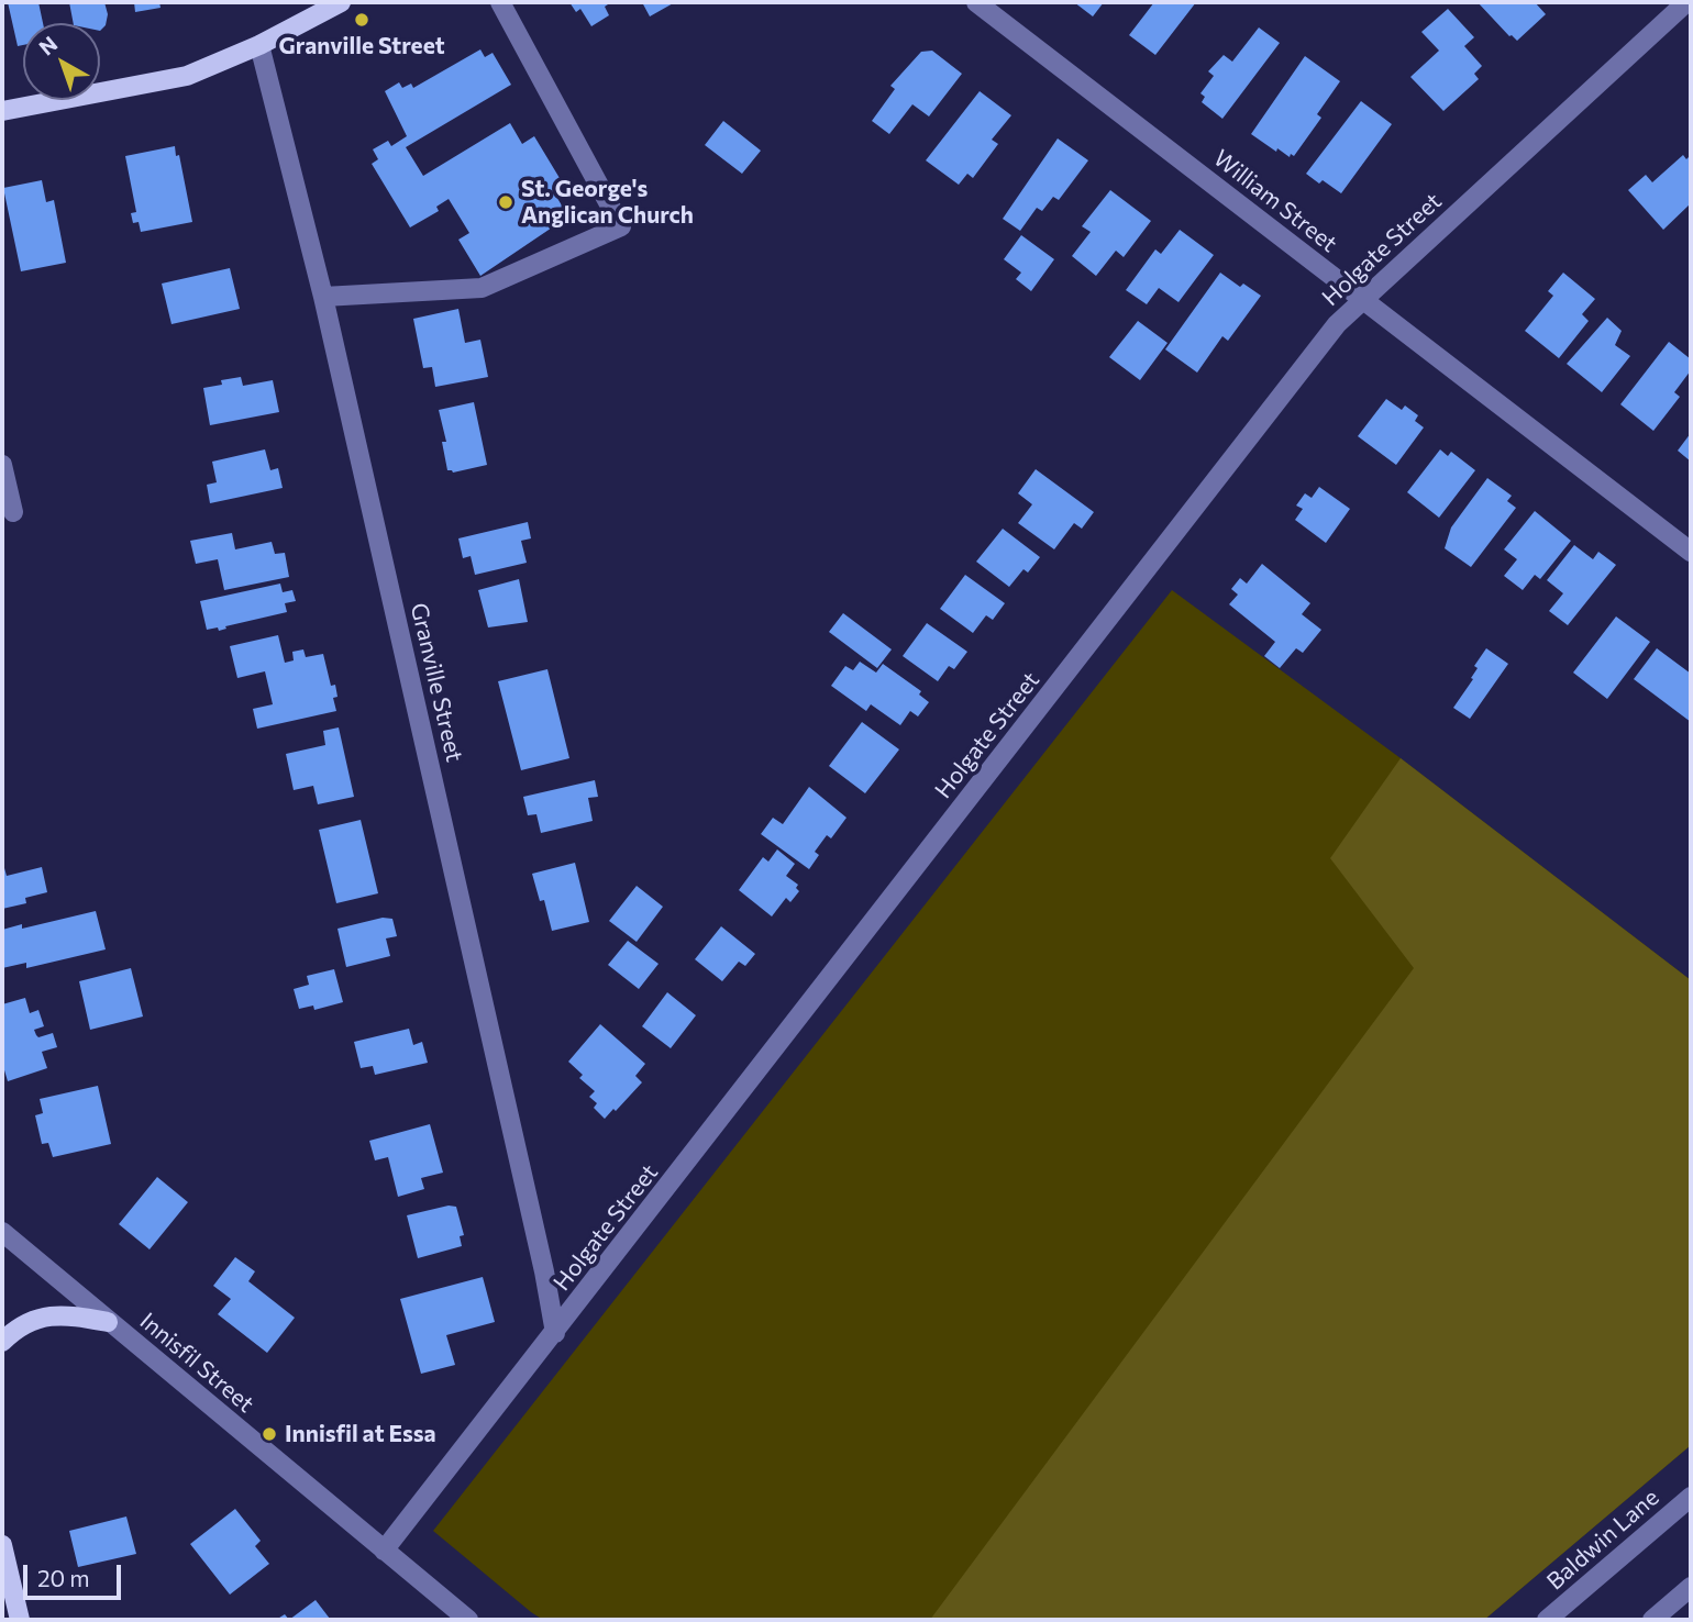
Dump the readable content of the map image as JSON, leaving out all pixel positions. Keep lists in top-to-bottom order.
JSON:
{
  "streets": {
    "street": [
      "William Street",
      "Holgate Street",
      "Granville Street",
      "Innisfil Street",
      "Baldwin Lane"
    ]
  },
  "crossings": [
    ["William Street", "Holgate Street"],
    ["Holgate Street", "Granville Street"],
    ["Holgate Street", "Innisfil Street"]
  ],
  "places": ["Granville Street", "St. George's Anglican Church", "Innisfil at Essa"],
  "scale_bar": "20 m",
  "north": "top left"
}
